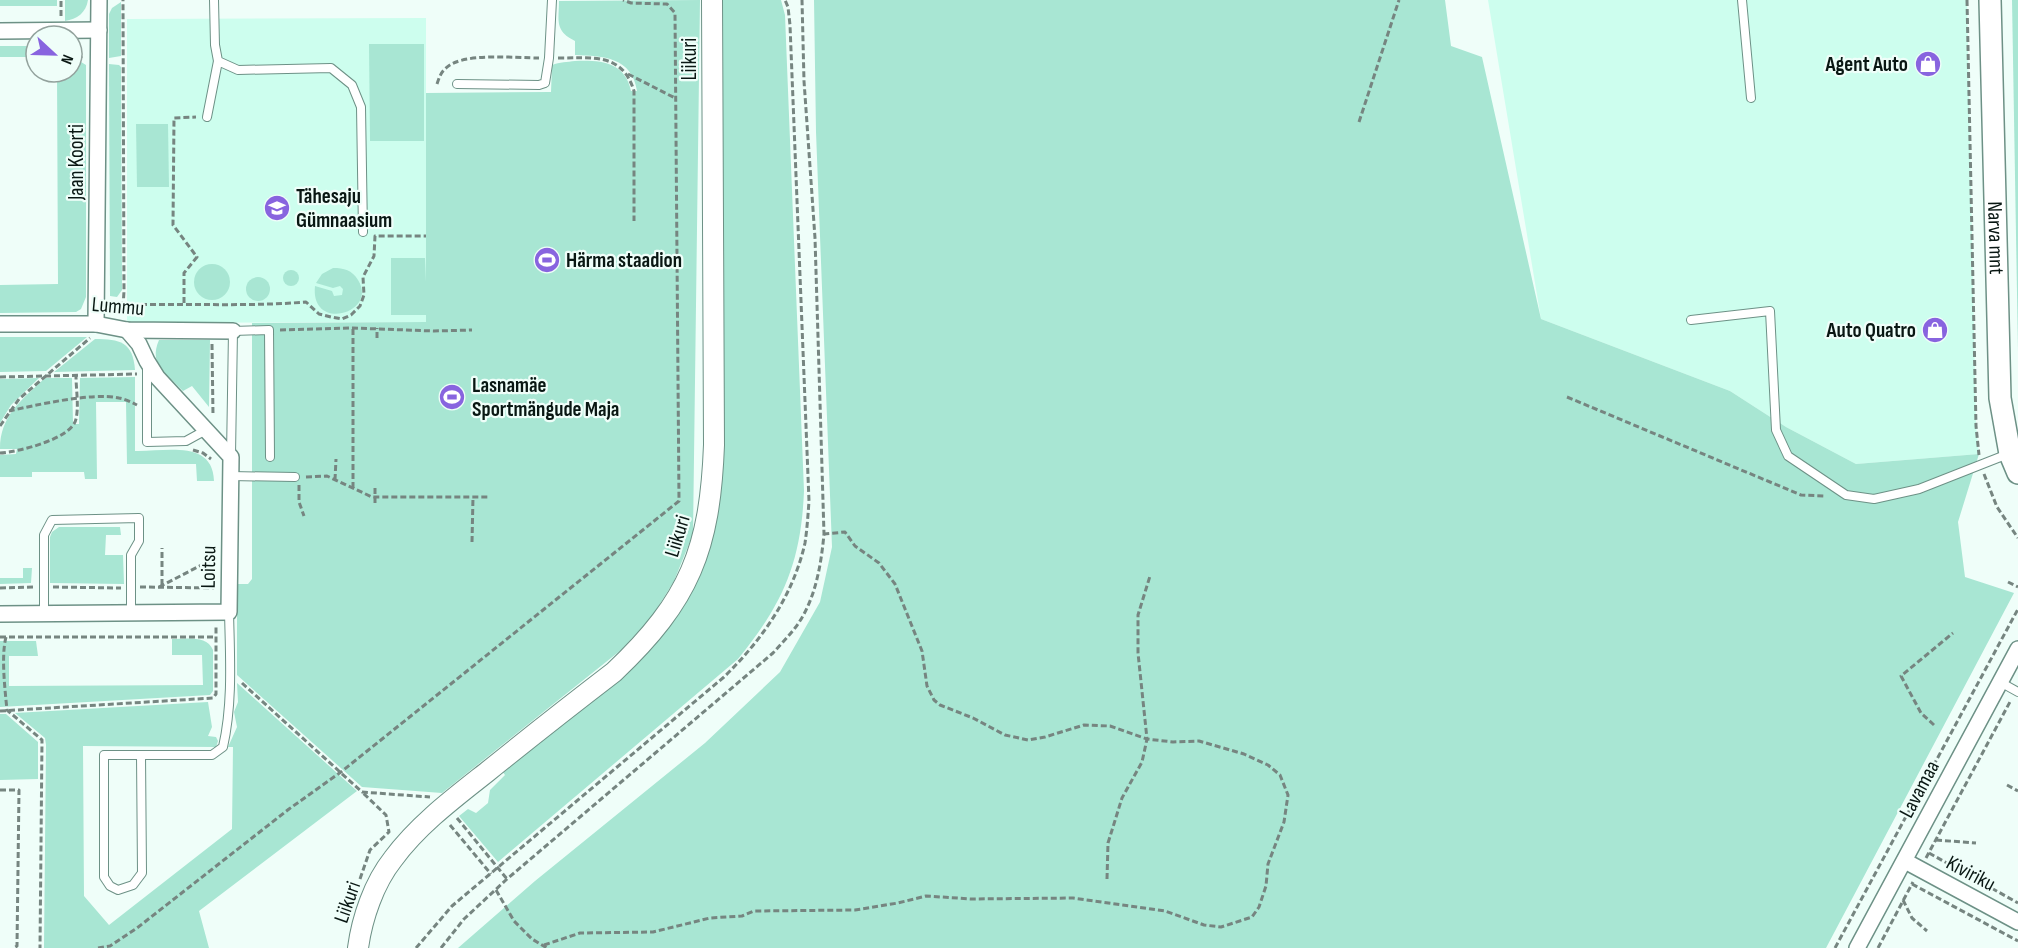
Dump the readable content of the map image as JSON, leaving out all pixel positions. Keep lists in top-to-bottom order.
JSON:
{
  "streets": {
    "main road": ["Narva mnt"],
    "street": [
      "Liikuri",
      "Jaan Koorti",
      "Lummu",
      "Loitsu",
      "Lavamaa",
      "Kiviriku"
    ]
  },
  "crossings": [
    ["Jaan Koorti", "Lummu"],
    ["Lavamaa", "Kiviriku"]
  ],
  "places": {
    "shop": ["Agent Auto", "Auto Quatro"],
    "school or university": ["Tähesaju Gümnaasium"],
    "sports": ["Härma staadion", "Lasnamäe Sportmängude Maja"]
  },
  "north": "right"
}
